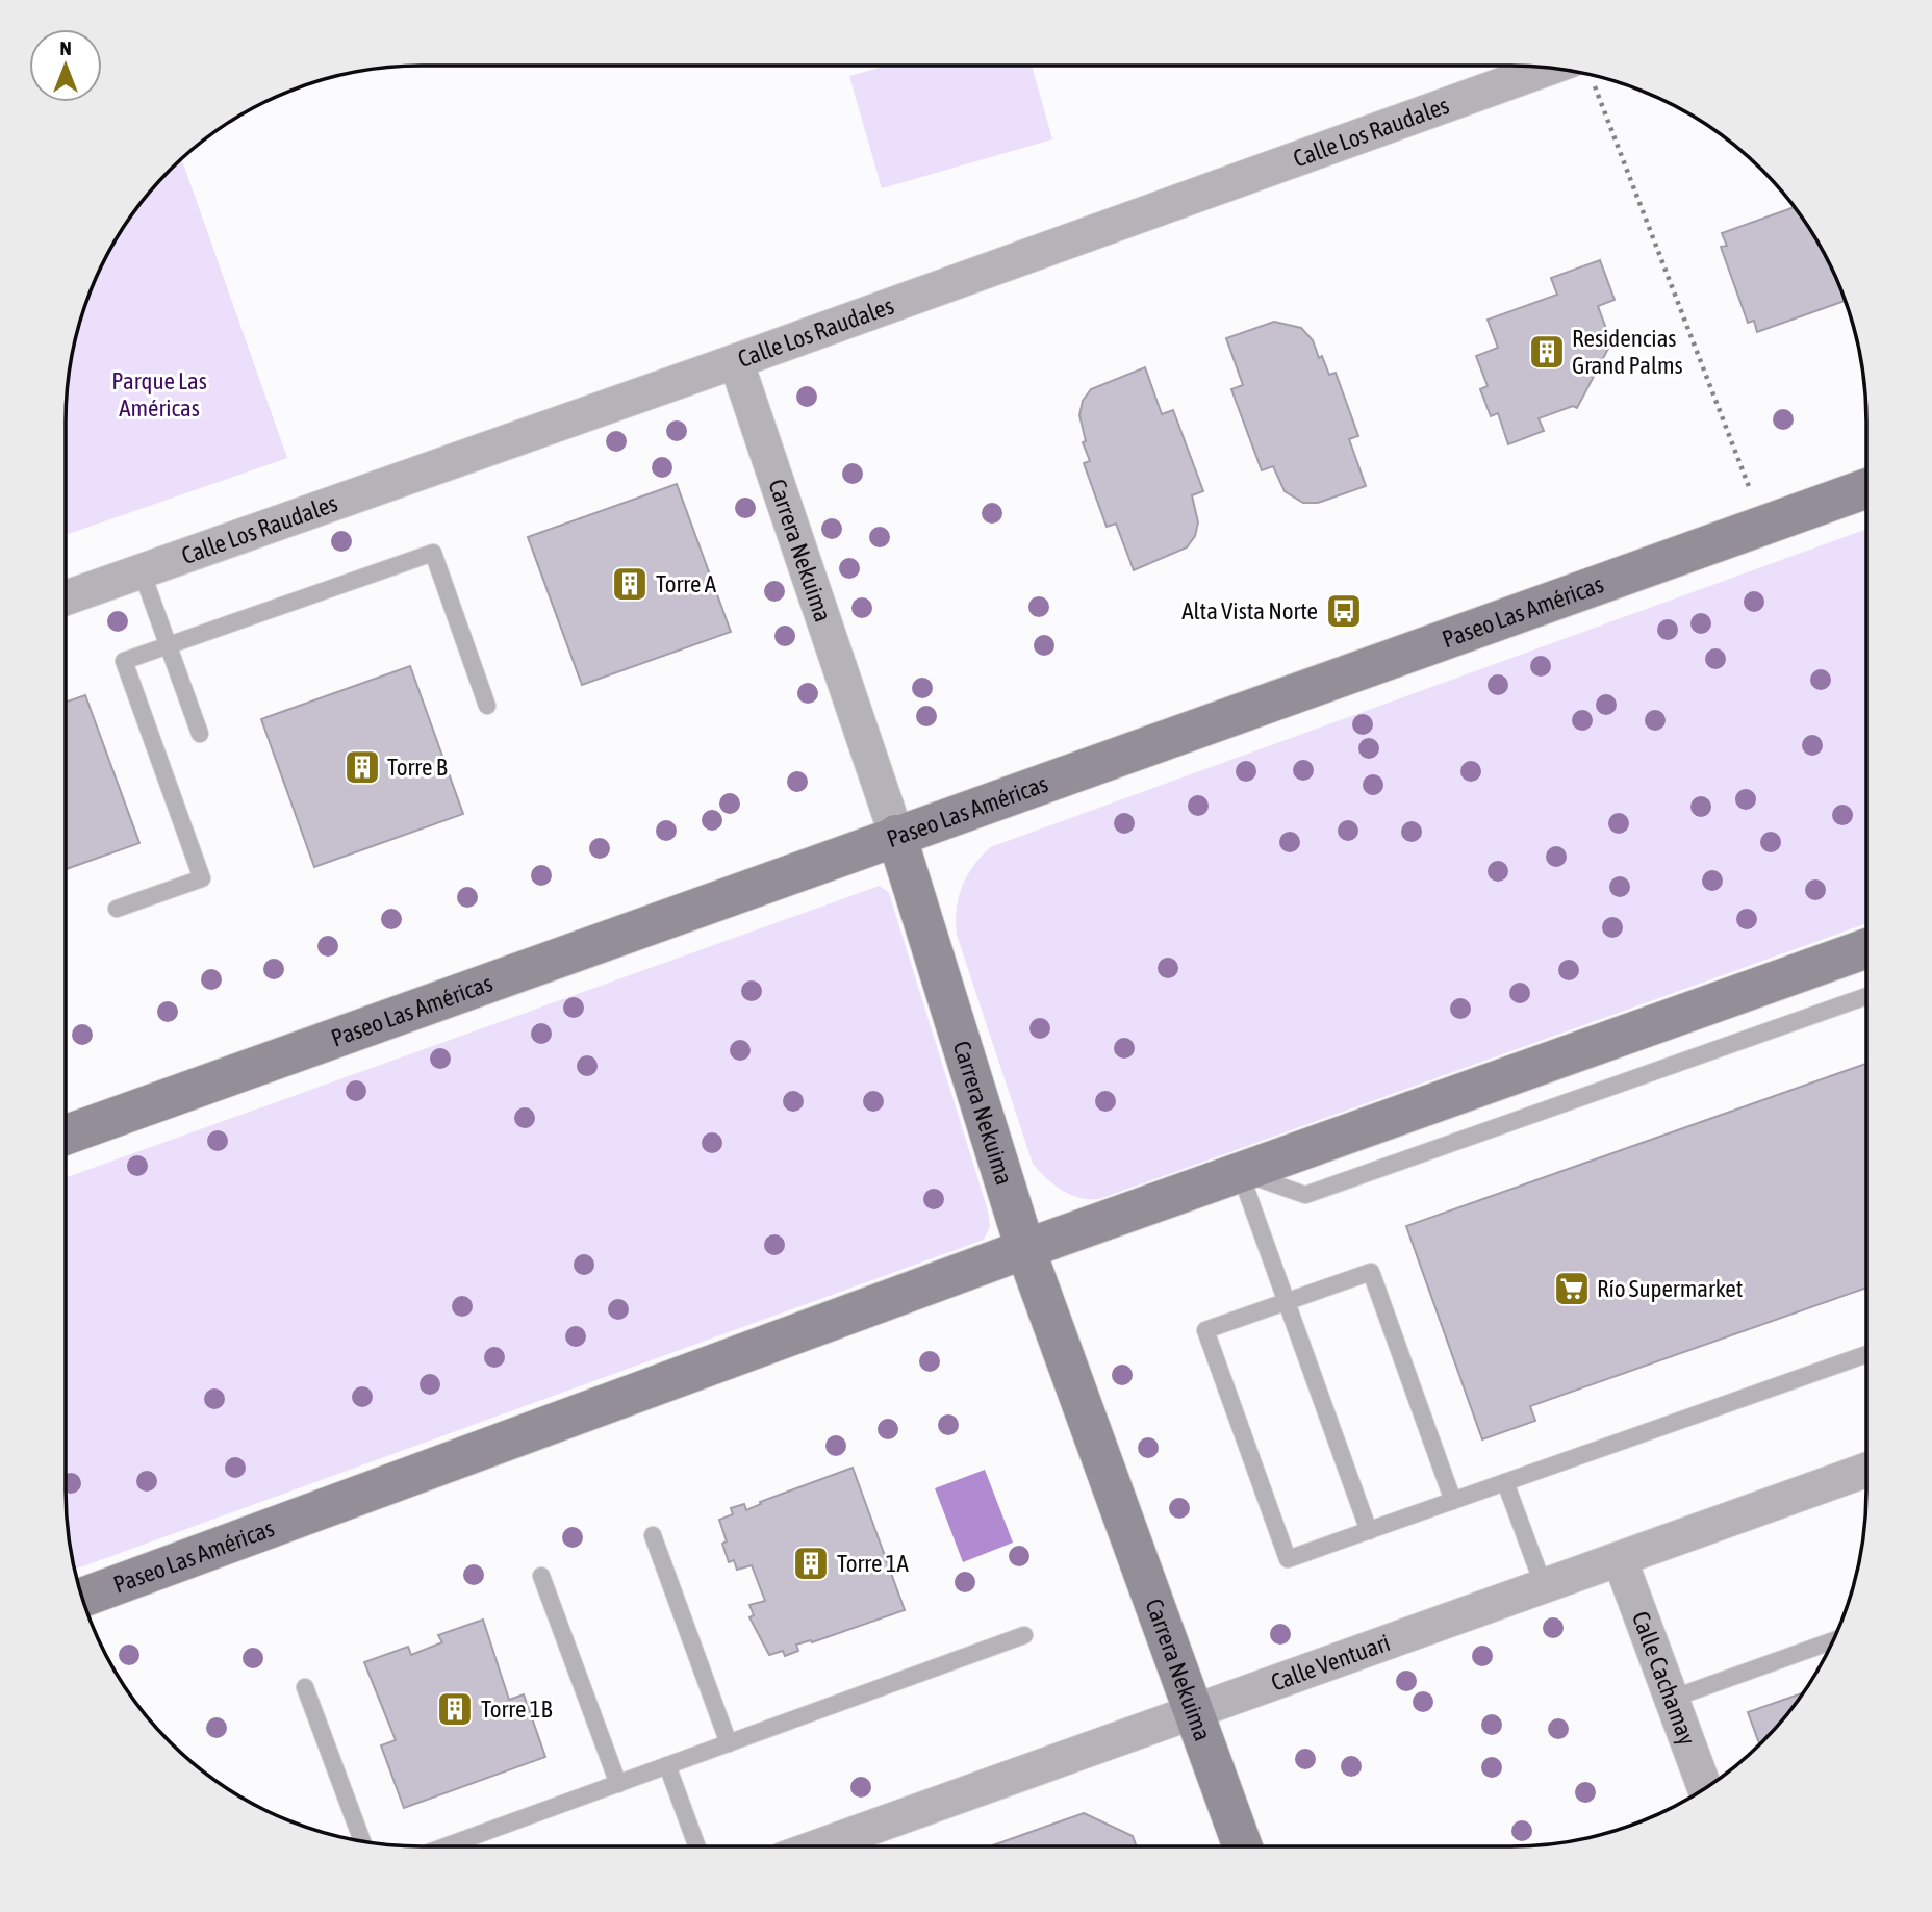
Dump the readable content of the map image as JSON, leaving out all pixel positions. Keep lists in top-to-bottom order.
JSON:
{
  "streets": {
    "main road": ["Carrera Nekuima", "Paseo Las Américas"],
    "street": ["Calle Los Raudales", "Calle Ventuari", "Calle Cachamay"]
  },
  "crossings": [
    ["Calle Los Raudales", "Carrera Nekuima"],
    ["Carrera Nekuima", "Paseo Las Américas"],
    ["Carrera Nekuima", "Calle Ventuari"],
    ["Calle Ventuari", "Calle Cachamay"]
  ],
  "parks": ["Parque Las Américas"],
  "places": {
    "building": [
      "Residencias Grand Palms",
      "Torre A",
      "Torre B",
      "Torre 1A",
      "Torre 1B"
    ],
    "bus stop": ["Alta Vista Norte"],
    "supermarket": ["Río Supermarket"]
  },
  "north": "top"
}
